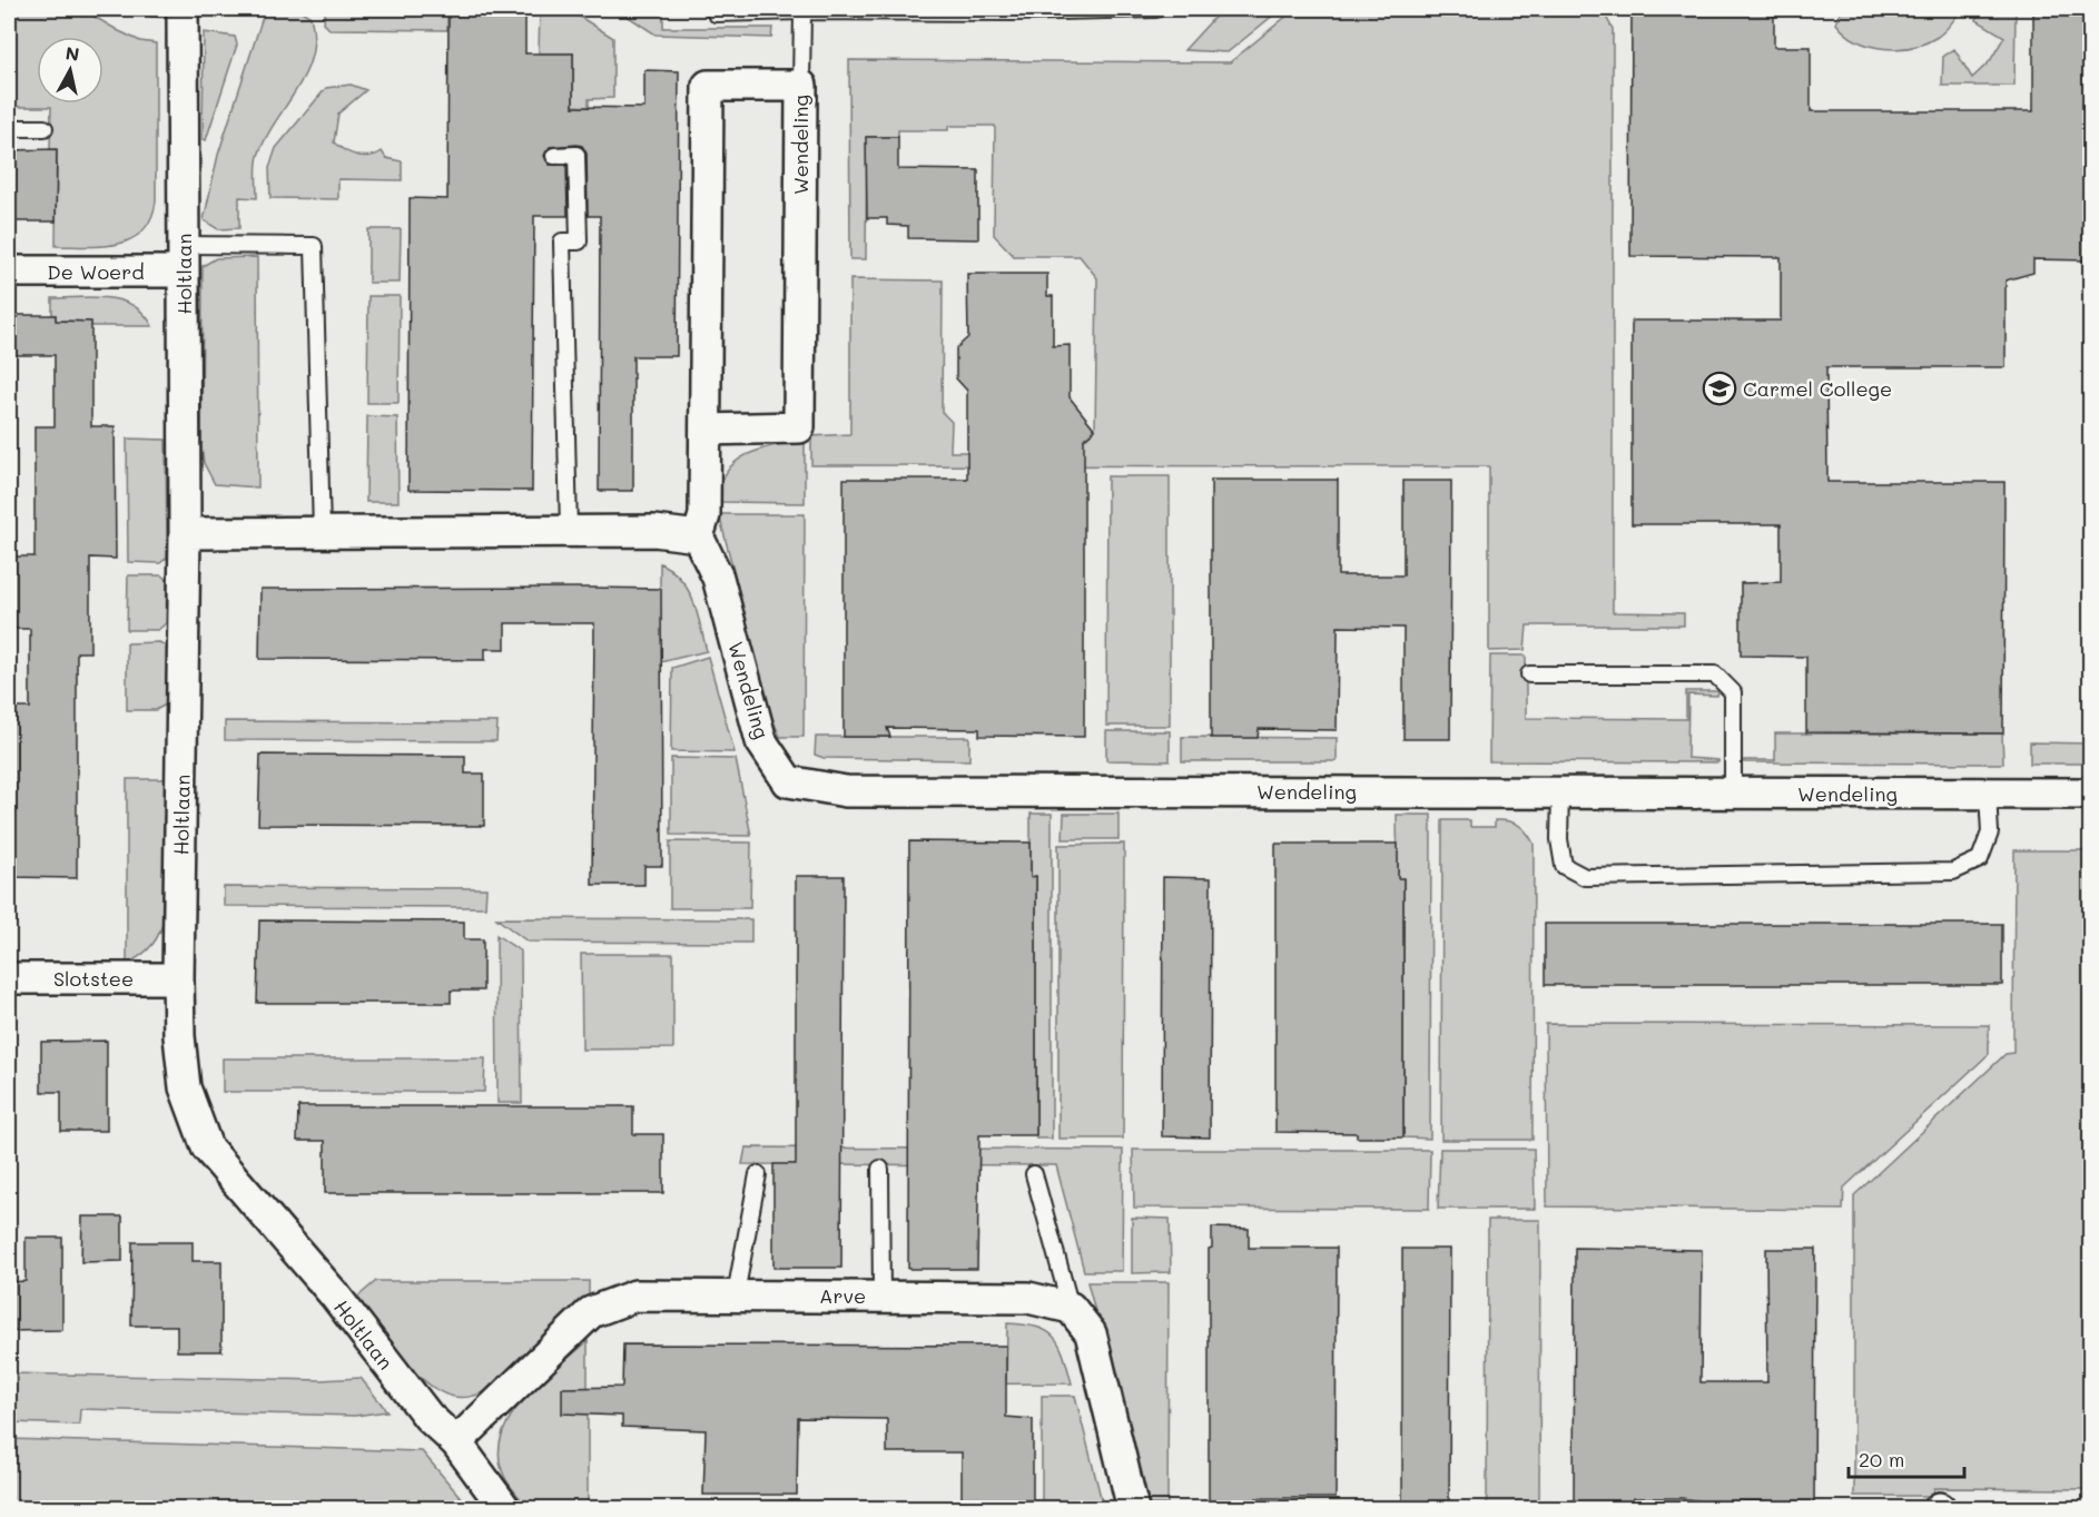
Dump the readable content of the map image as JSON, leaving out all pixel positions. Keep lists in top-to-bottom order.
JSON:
{
  "streets": {
    "street": [
      "Wendeling",
      "De Woerd",
      "Holtlaan",
      "Slotstee",
      "Arve"
    ]
  },
  "crossings": [
    ["De Woerd", "Holtlaan"],
    ["Holtlaan", "Slotstee"],
    ["Holtlaan", "Arve"]
  ],
  "places": {
    "school or university": ["Carmel College"]
  },
  "scale_bar": "20 m",
  "north": "top"
}
